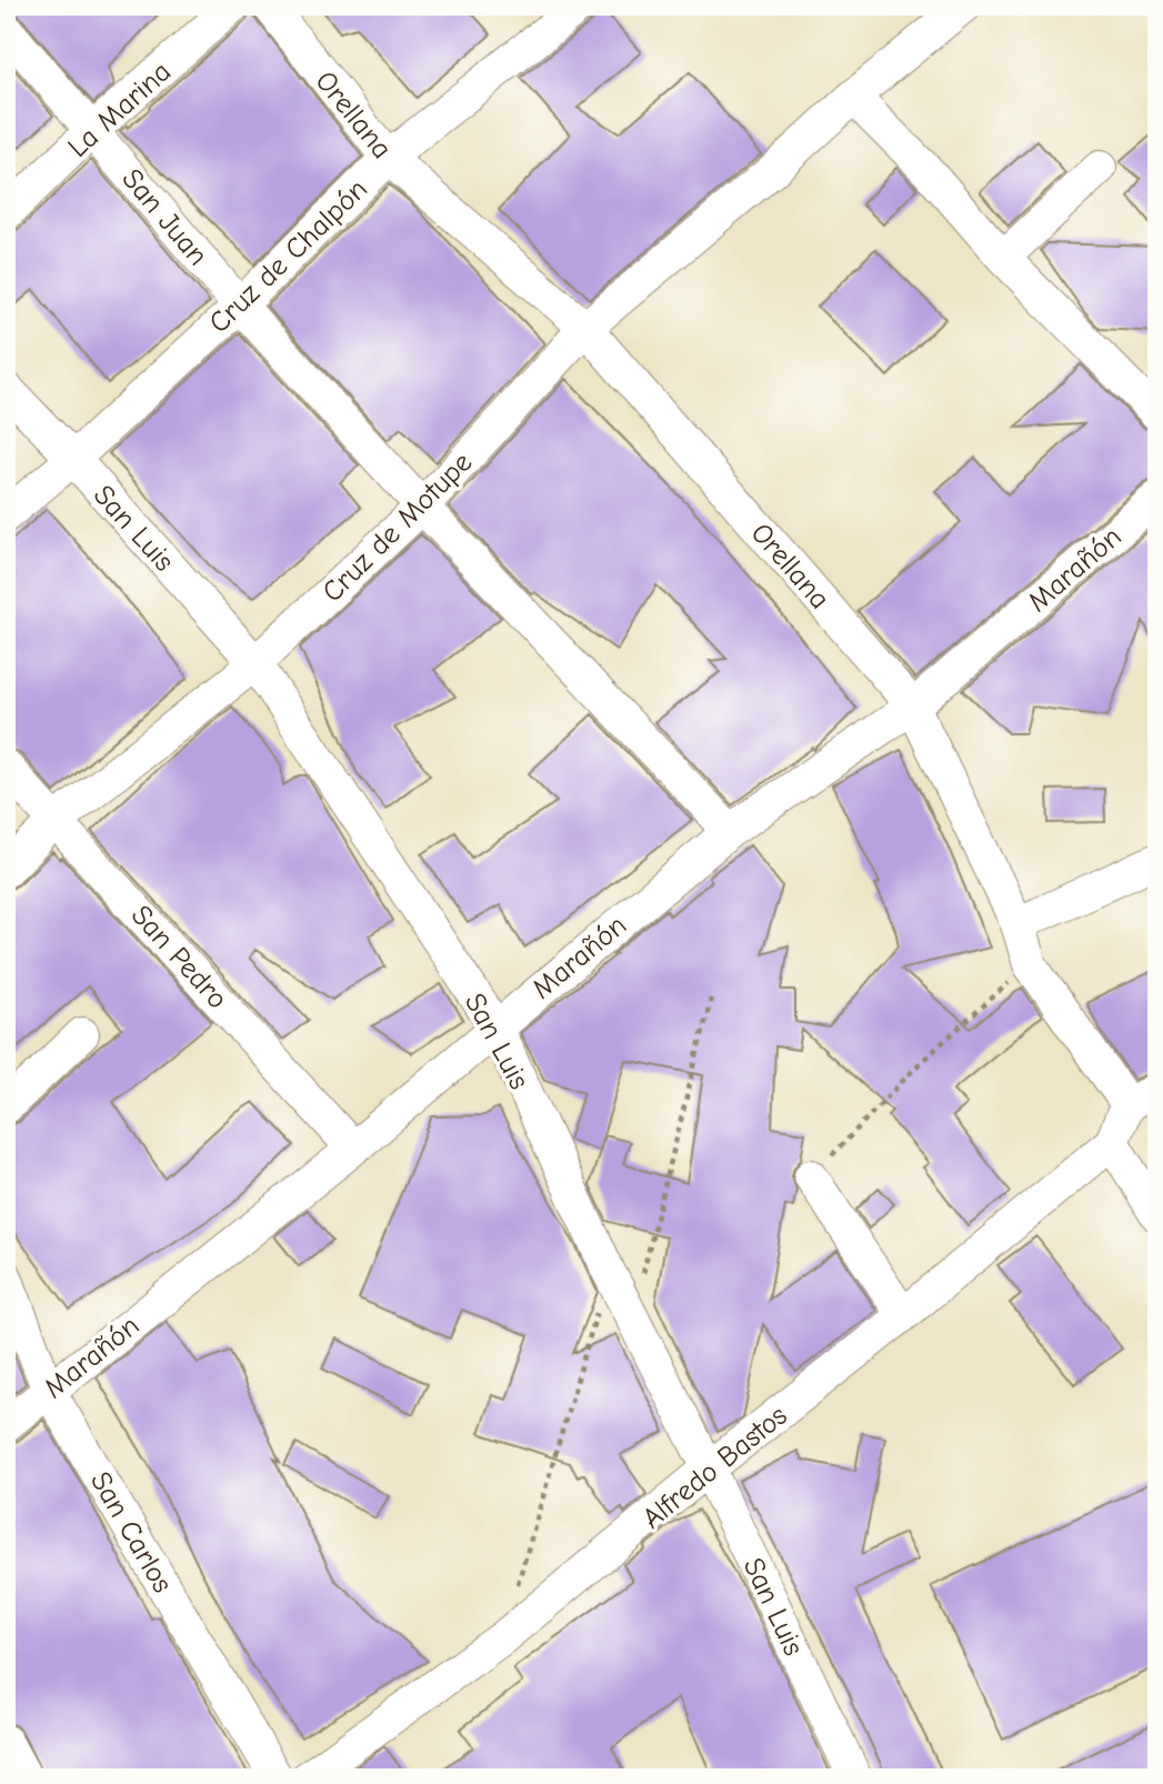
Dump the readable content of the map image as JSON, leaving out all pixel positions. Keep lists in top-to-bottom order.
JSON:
{
  "streets": {
    "street": [
      "La Marina",
      "Orellana",
      "San Juan",
      "Cruz de Chalpón",
      "Cruz de Motupe",
      "San Luis",
      "Marañón",
      "San Pedro",
      "Alfredo Bastos",
      "San Carlos"
    ]
  },
  "crossings": [
    ["La Marina", "San Juan"],
    ["Orellana", "Cruz de Chalpón"],
    ["Orellana", "Cruz de Motupe"],
    ["Orellana", "Marañón"],
    ["San Juan", "Cruz de Chalpón"],
    ["San Juan", "Cruz de Motupe"],
    ["San Juan", "Marañón"],
    ["Cruz de Chalpón", "San Luis"],
    ["Cruz de Motupe", "San Luis"],
    ["Cruz de Motupe", "San Pedro"],
    ["San Luis", "Marañón"],
    ["San Luis", "Alfredo Bastos"],
    ["Marañón", "San Pedro"],
    ["Marañón", "San Carlos"]
  ]
}
